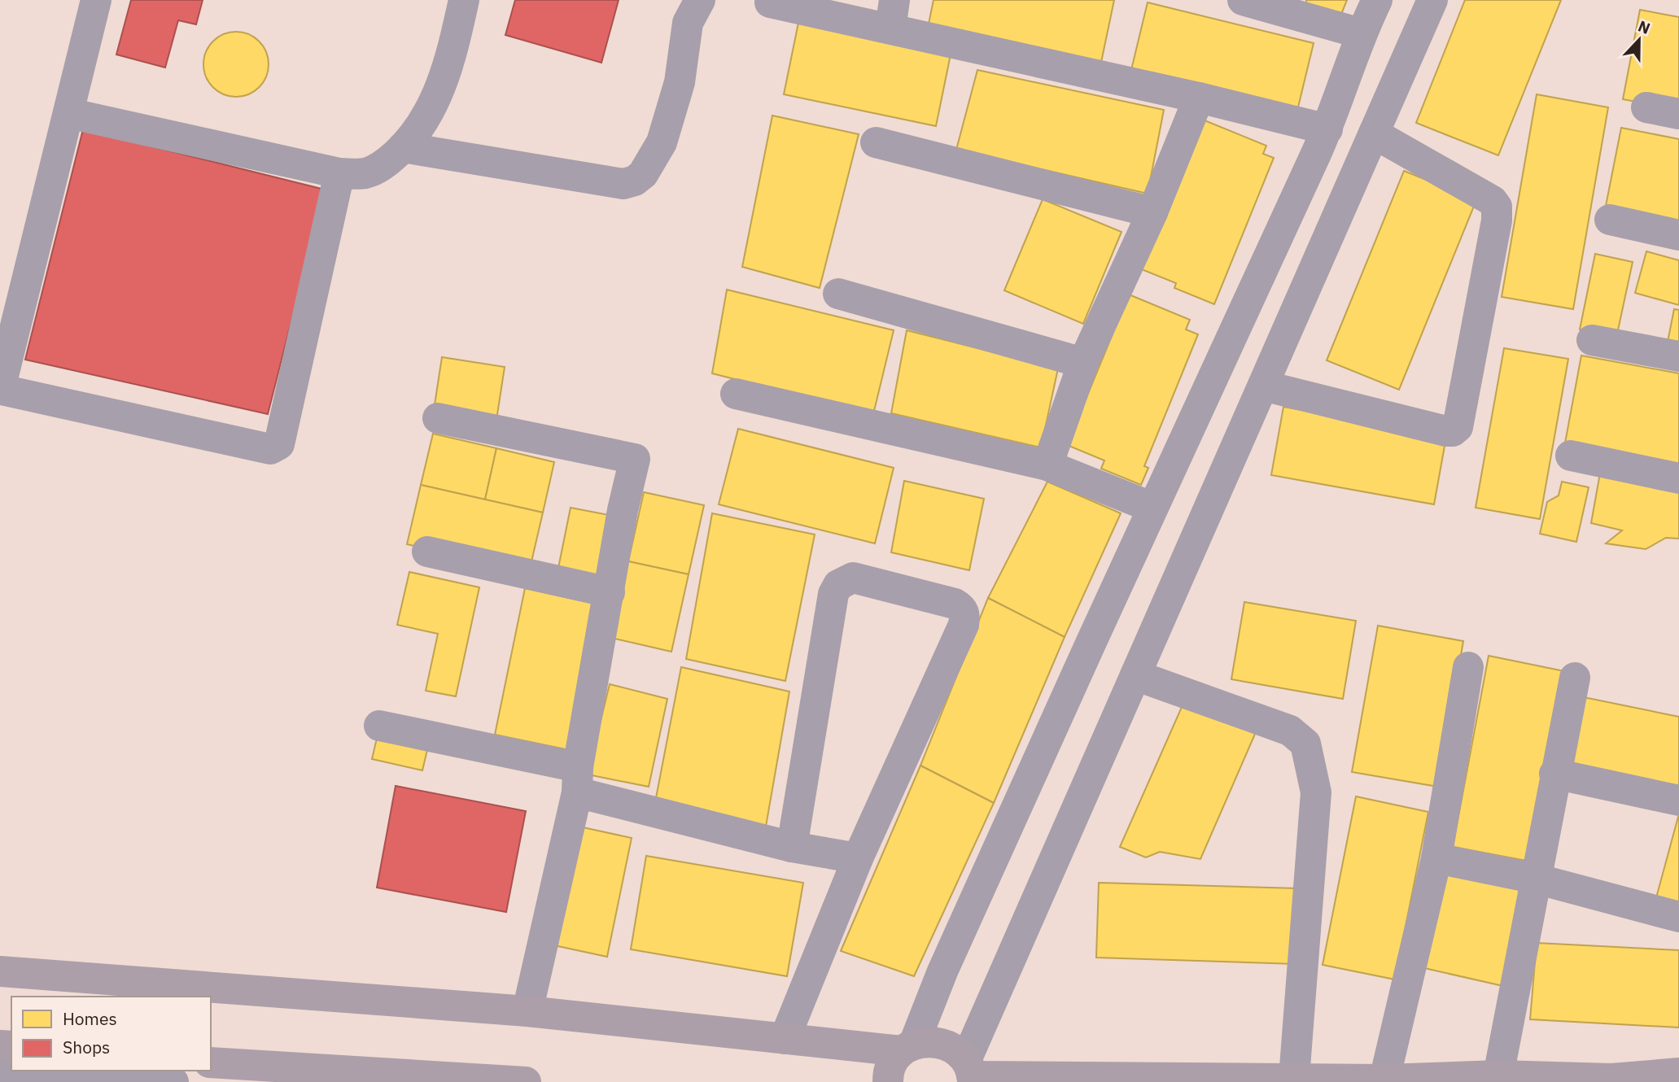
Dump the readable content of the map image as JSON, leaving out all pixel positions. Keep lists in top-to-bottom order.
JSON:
{
  "legend": ["Homes", "Shops"],
  "north": "top"
}
